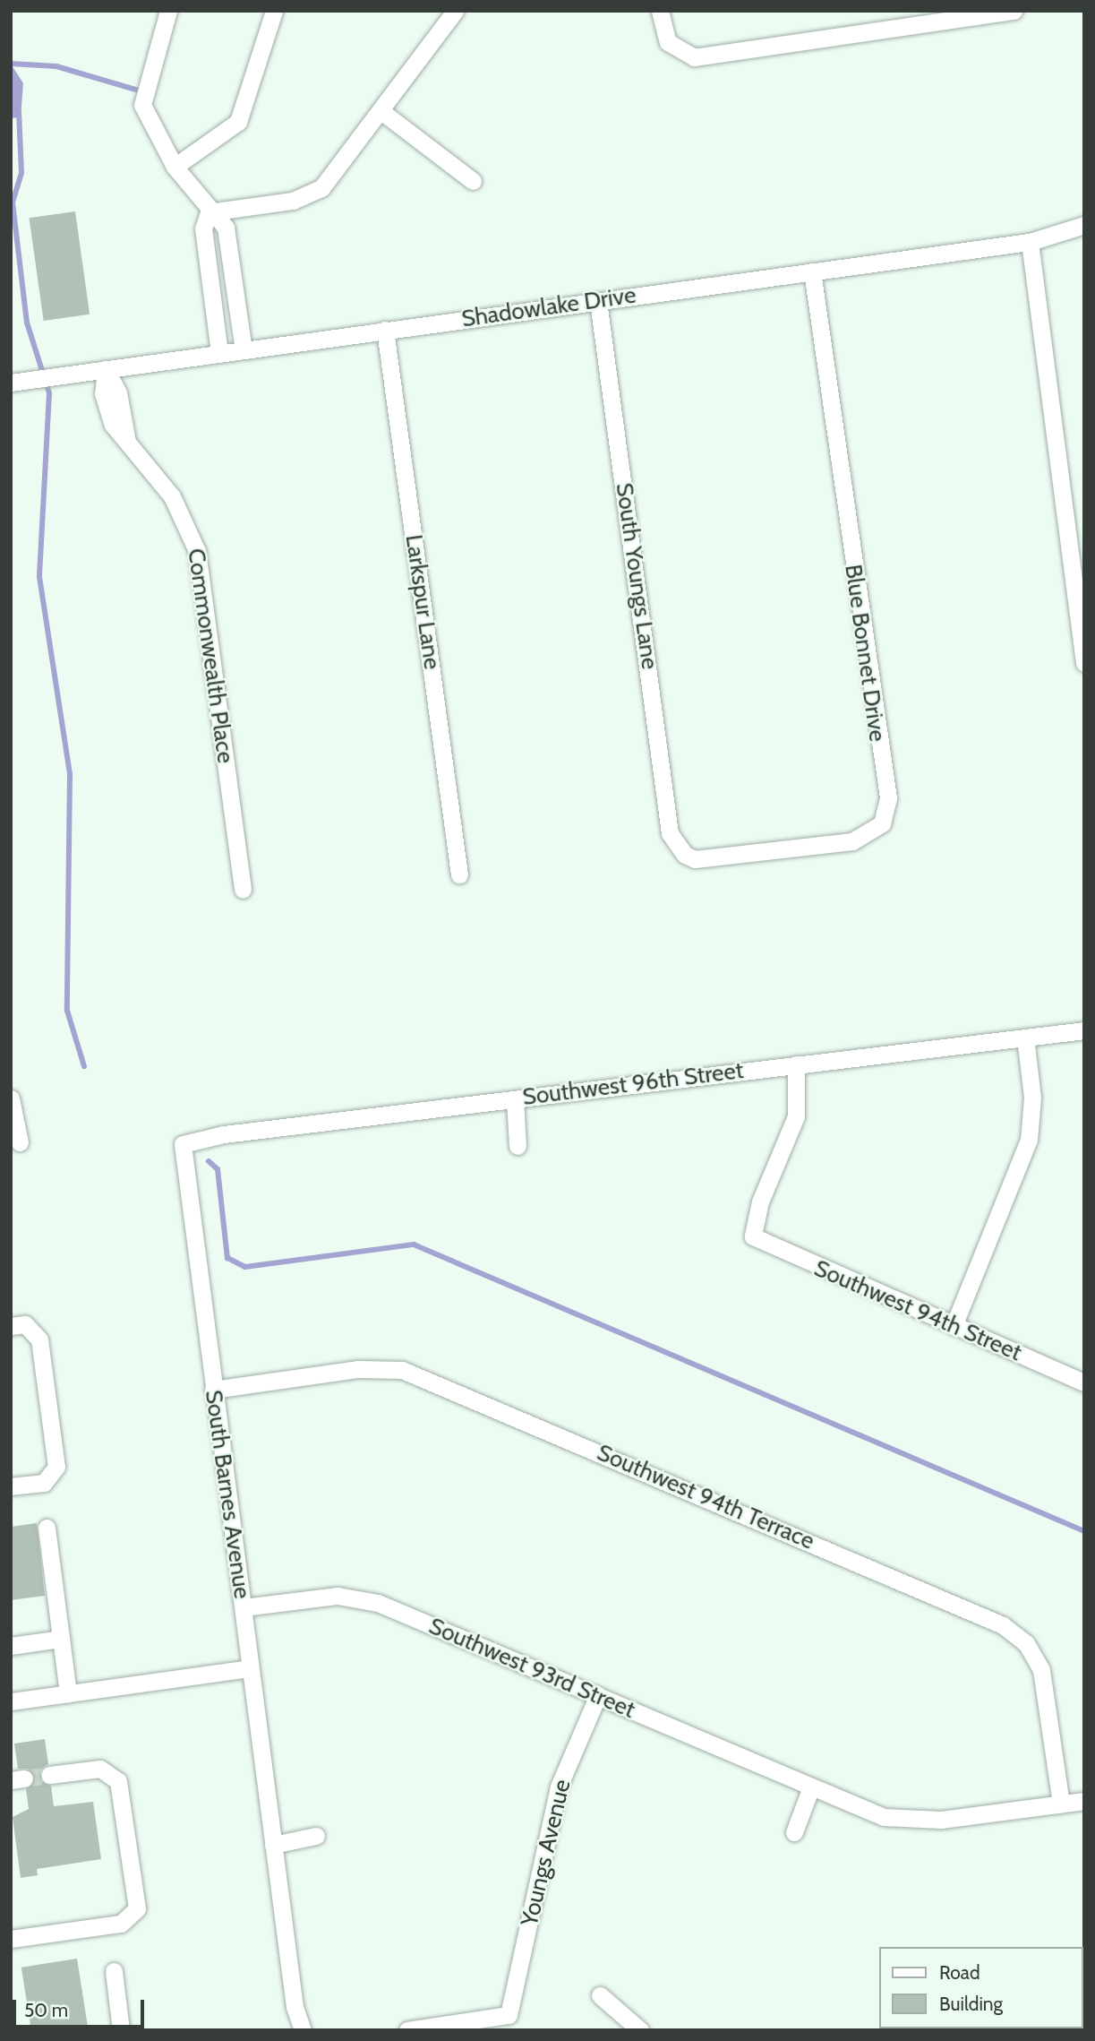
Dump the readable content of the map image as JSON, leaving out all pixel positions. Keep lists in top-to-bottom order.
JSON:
{
  "streets": {
    "street": [
      "Shadowlake Drive",
      "South Youngs Lane",
      "Larkspur Lane",
      "Blue Bonnet Drive",
      "Commonwealth Place",
      "Southwest 96th Street",
      "Southwest 94th Street",
      "South Barnes Avenue",
      "Southwest 94th Terrace",
      "Southwest 93rd Street",
      "Youngs Avenue"
    ]
  },
  "crossings": [
    ["Shadowlake Drive", "South Youngs Lane"],
    ["Shadowlake Drive", "Larkspur Lane"],
    ["Shadowlake Drive", "Blue Bonnet Drive"],
    ["Shadowlake Drive", "Commonwealth Place"],
    ["South Youngs Lane", "Blue Bonnet Drive"],
    ["Southwest 96th Street", "Southwest 94th Street"],
    ["Southwest 96th Street", "South Barnes Avenue"],
    ["South Barnes Avenue", "Southwest 94th Terrace"],
    ["South Barnes Avenue", "Southwest 93rd Street"],
    ["Southwest 94th Terrace", "Southwest 93rd Street"],
    ["Southwest 93rd Street", "Youngs Avenue"]
  ],
  "legend": ["Road", "Building"],
  "scale_bar": "50 m"
}
